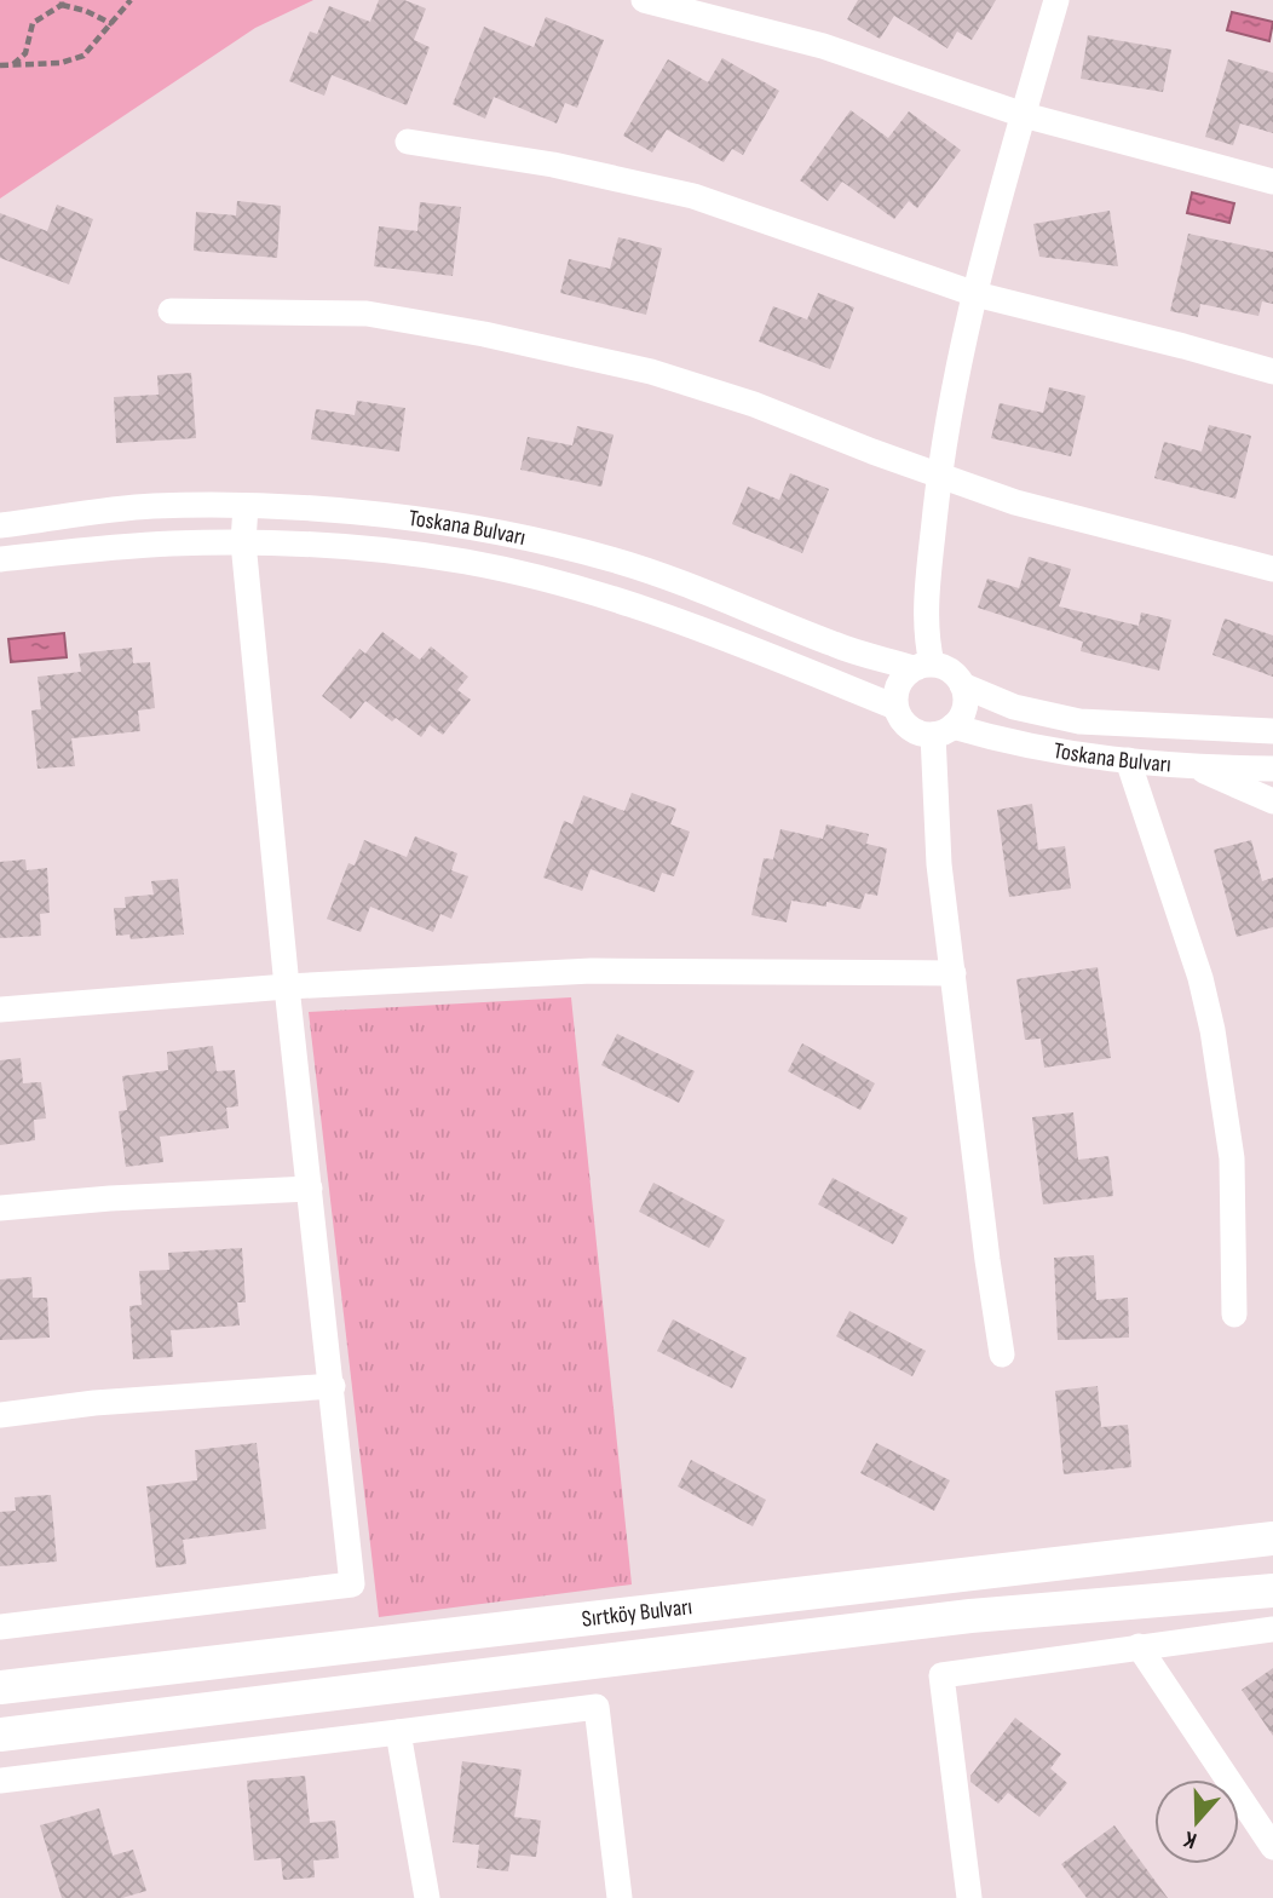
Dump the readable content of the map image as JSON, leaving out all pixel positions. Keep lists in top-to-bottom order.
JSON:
{
  "streets": {
    "main road": ["Sırtköy Bulvarı"],
    "street": ["Toskana Bulvarı"]
  },
  "north": "bottom"
}
